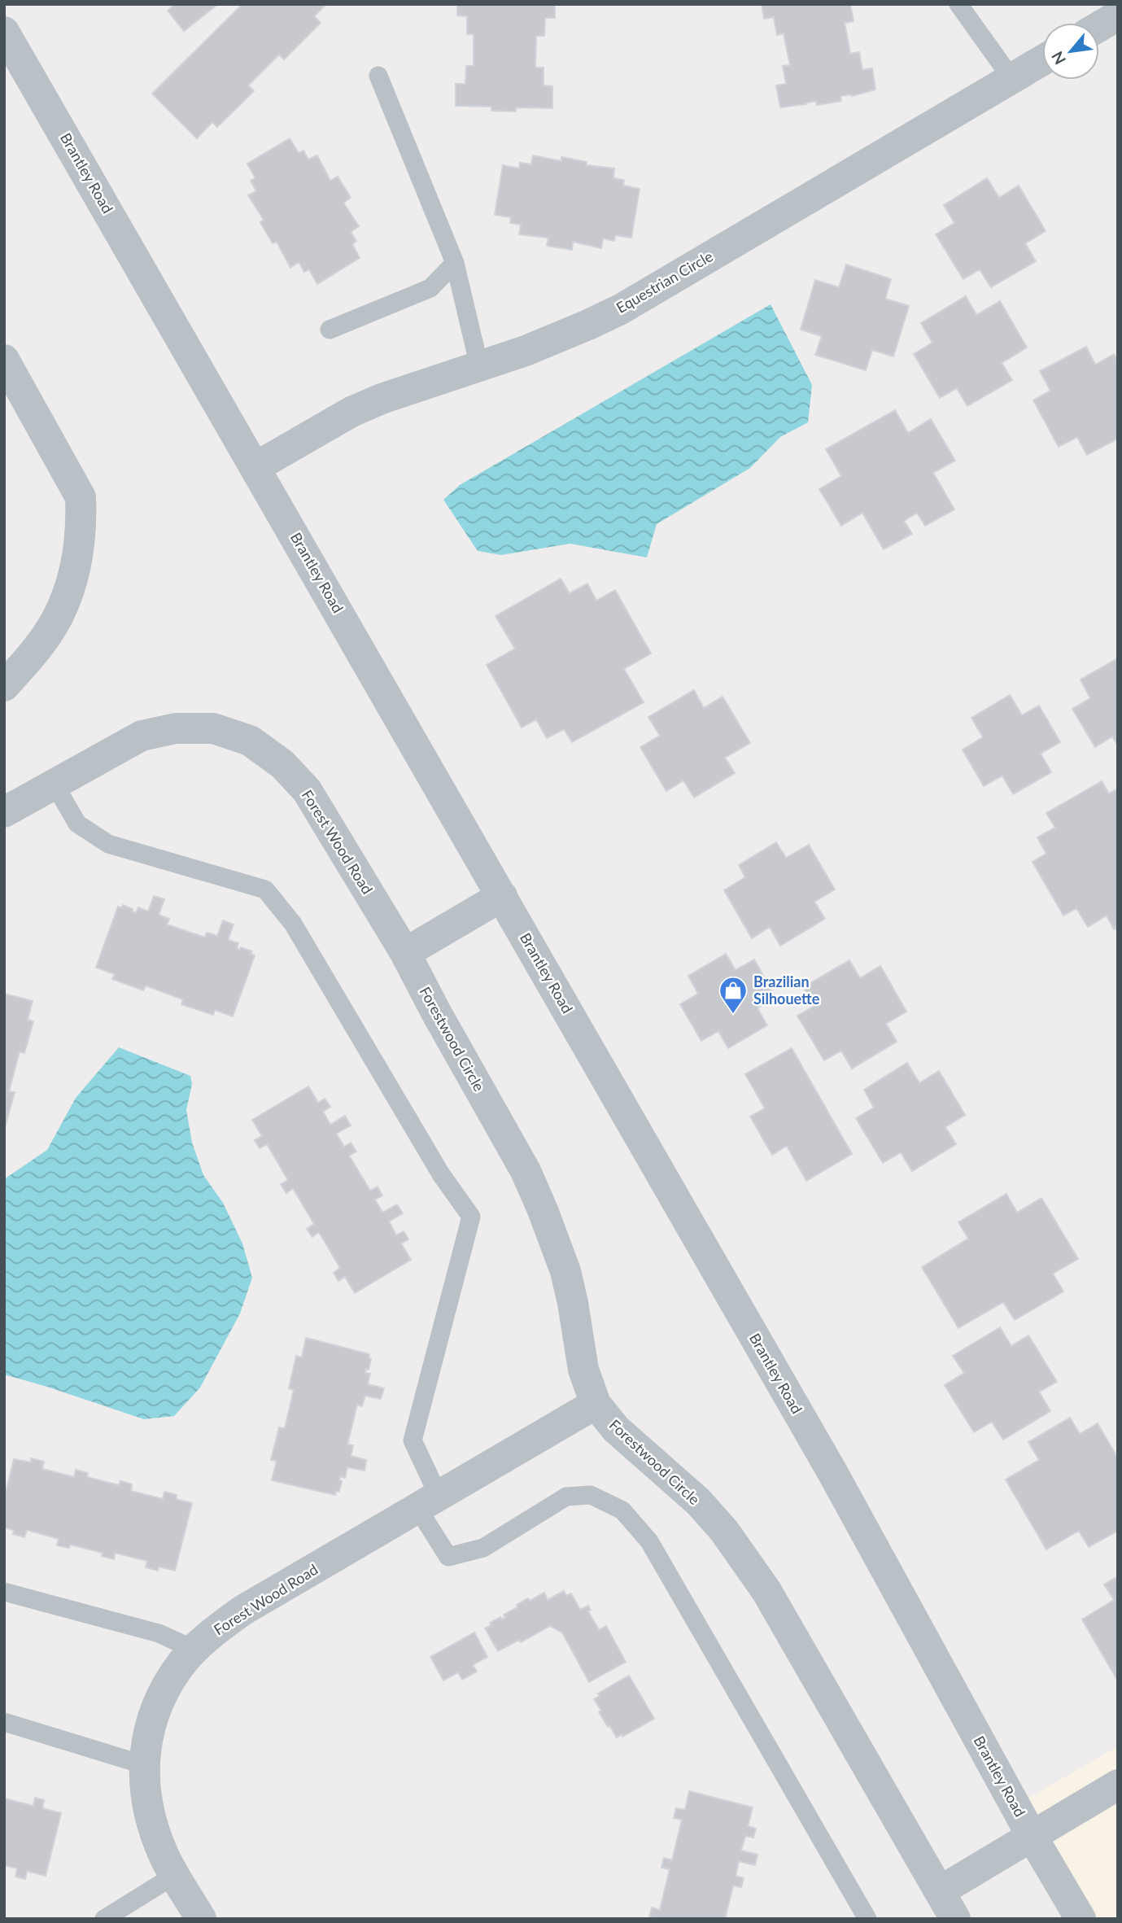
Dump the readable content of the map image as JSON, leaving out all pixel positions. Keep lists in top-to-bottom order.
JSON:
{
  "streets": {
    "street": [
      "Brantley Road",
      "Equestrian Circle",
      "Forest Wood Road",
      "Forestwood Circle"
    ]
  },
  "crossings": [
    ["Brantley Road", "Equestrian Circle"],
    ["Forest Wood Road", "Forestwood Circle"]
  ],
  "places": {
    "shop": ["Brazilian Silhouette"]
  },
  "north": "bottom left"
}
